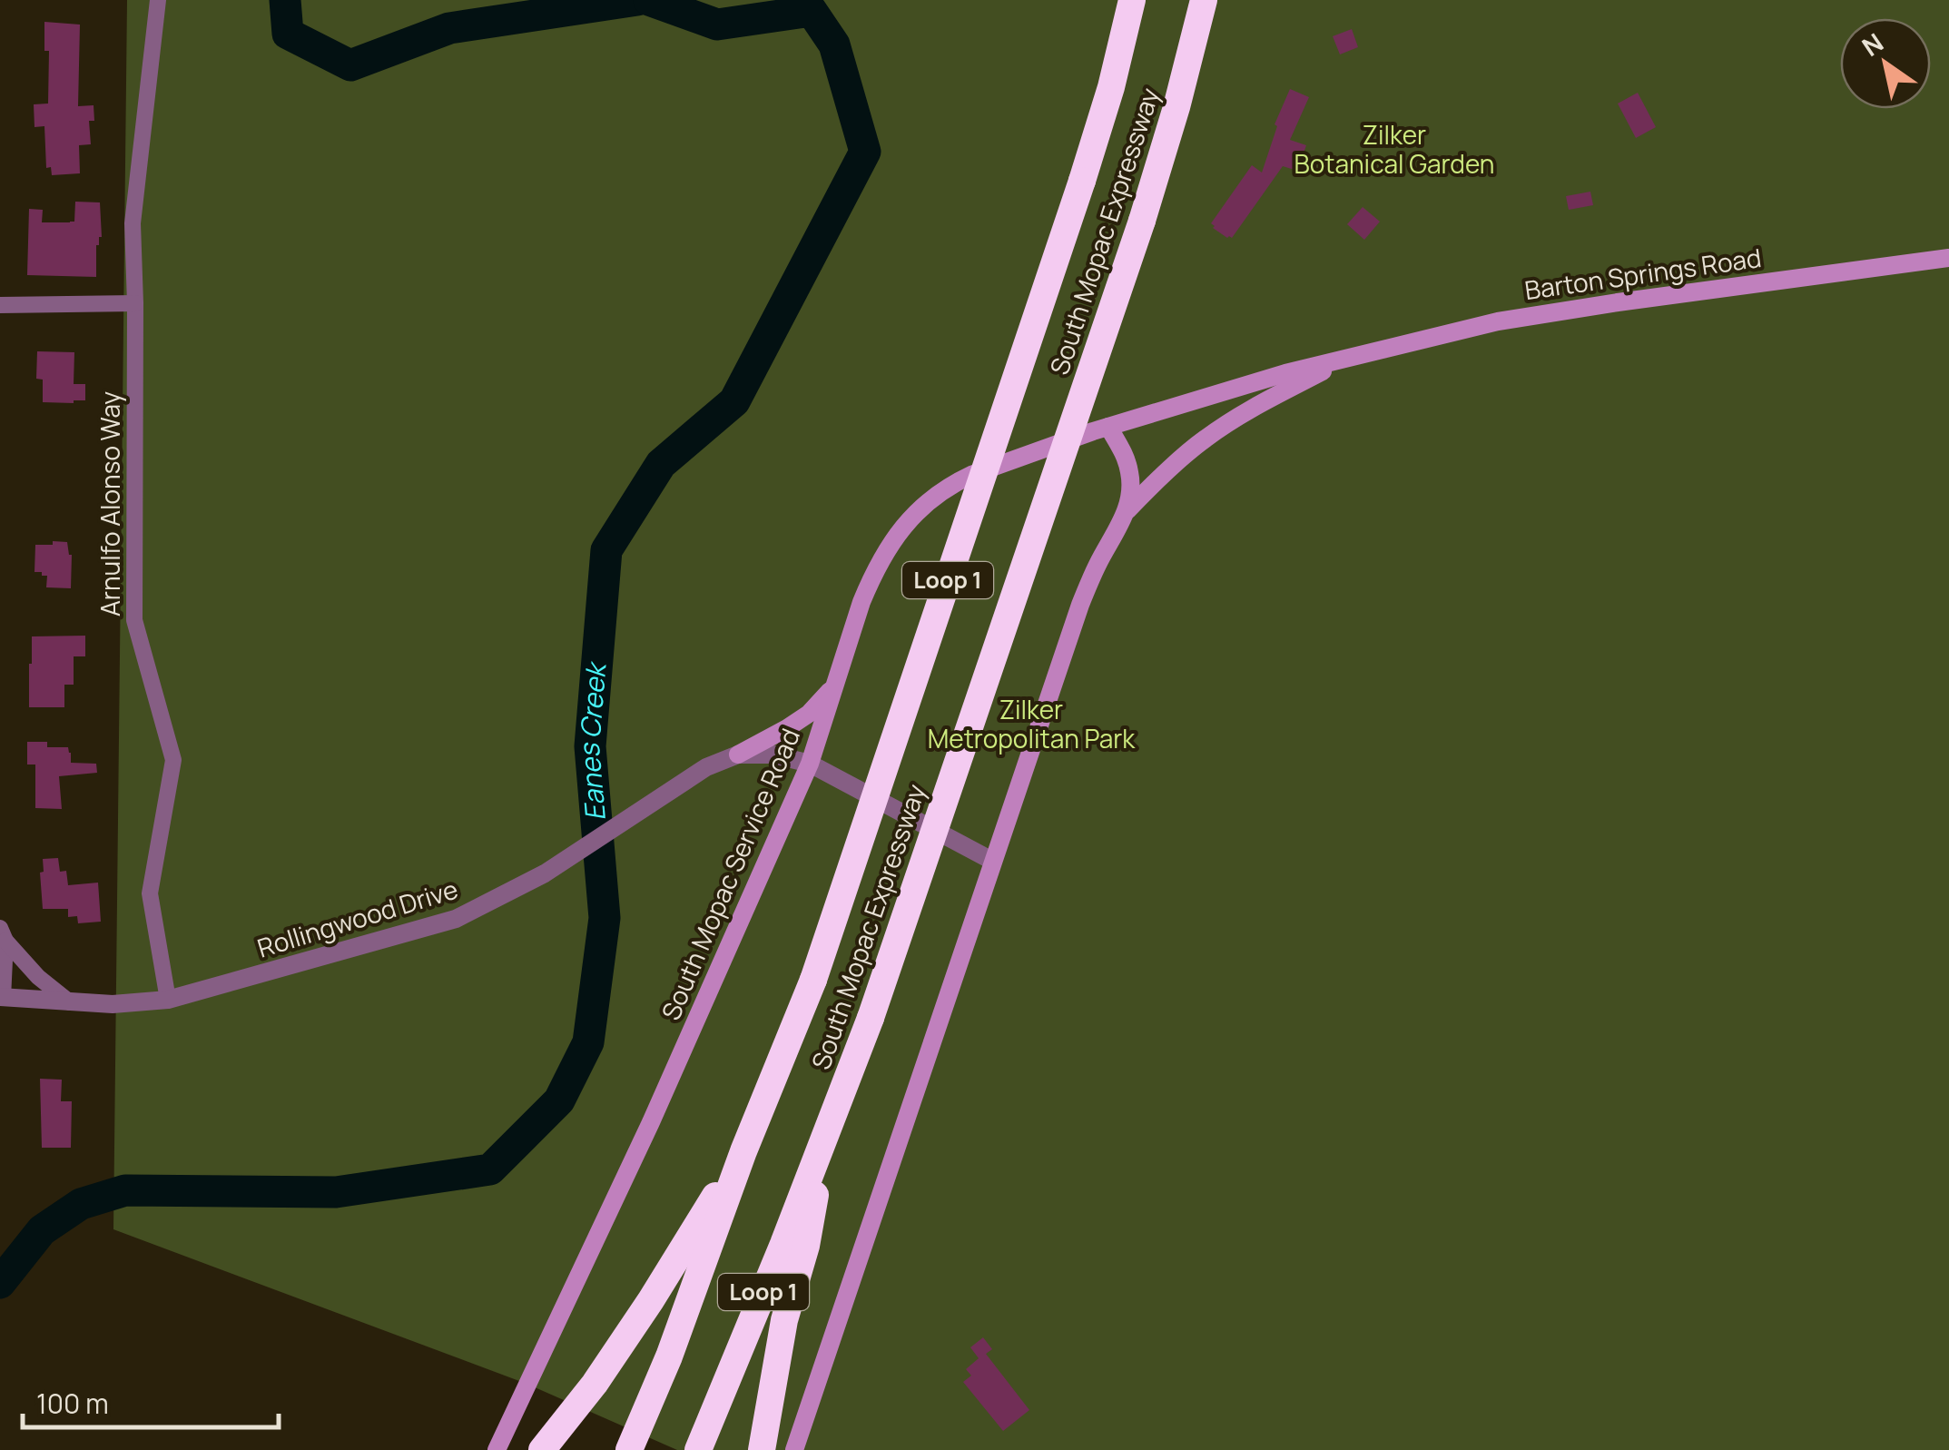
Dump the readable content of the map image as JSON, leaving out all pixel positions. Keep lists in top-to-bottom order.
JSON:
{
  "streets": {
    "highway": ["South Mopac Expressway", "Loop 1"],
    "main road": ["Barton Springs Road", "South Mopac Service Road"],
    "street": ["Arnulfo Alonso Way", "Rollingwood Drive"]
  },
  "crossings": [
    ["Barton Springs Road", "South Mopac Service Road"],
    ["Arnulfo Alonso Way", "Rollingwood Drive"],
    ["South Mopac Service Road", "Rollingwood Drive"]
  ],
  "water": ["Eanes Creek"],
  "parks": ["Zilker Botanical Garden", "Zilker Metropolitan Park"],
  "scale_bar": "100 m",
  "north": "top left"
}
